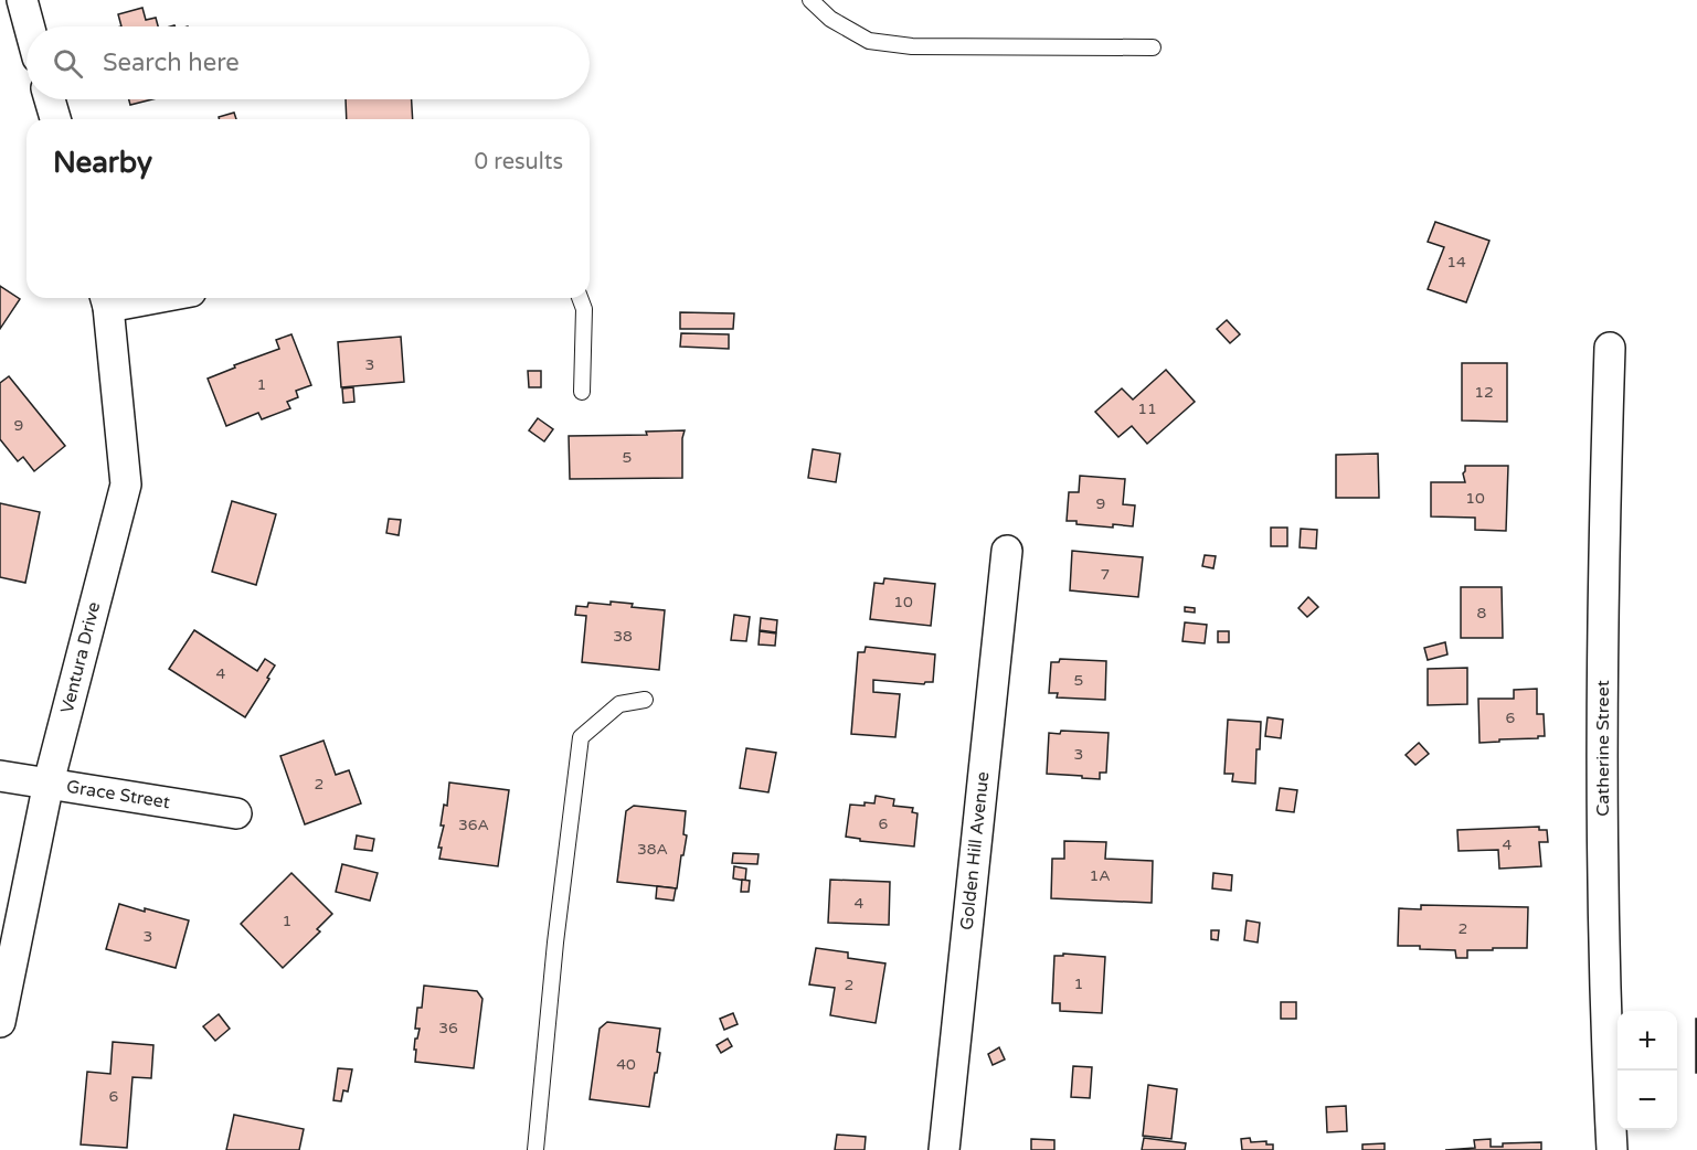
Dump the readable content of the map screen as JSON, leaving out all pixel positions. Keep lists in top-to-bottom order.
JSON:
{
  "streets": {
    "street": [
      "Ventura Drive",
      "Catherine Street",
      "Grace Street",
      "Golden Hill Avenue"
    ]
  },
  "crossings": [
    ["Ventura Drive", "Grace Street"]
  ],
  "house_numbers": [
    "14",
    "3",
    "1",
    "12",
    "11",
    "9",
    "5",
    "10",
    "9",
    "7",
    "10",
    "8",
    "38",
    "4",
    "5",
    "6",
    "3",
    "2",
    "6",
    "36A",
    "4",
    "38A",
    "1A",
    "4",
    "1",
    "2",
    "3",
    "1",
    "2",
    "36",
    "40",
    "6"
  ],
  "page": {
    "search": "Search here",
    "heading": ["Nearby", "0 results"],
    "map_buttons": ["+", "−"]
  }
}
